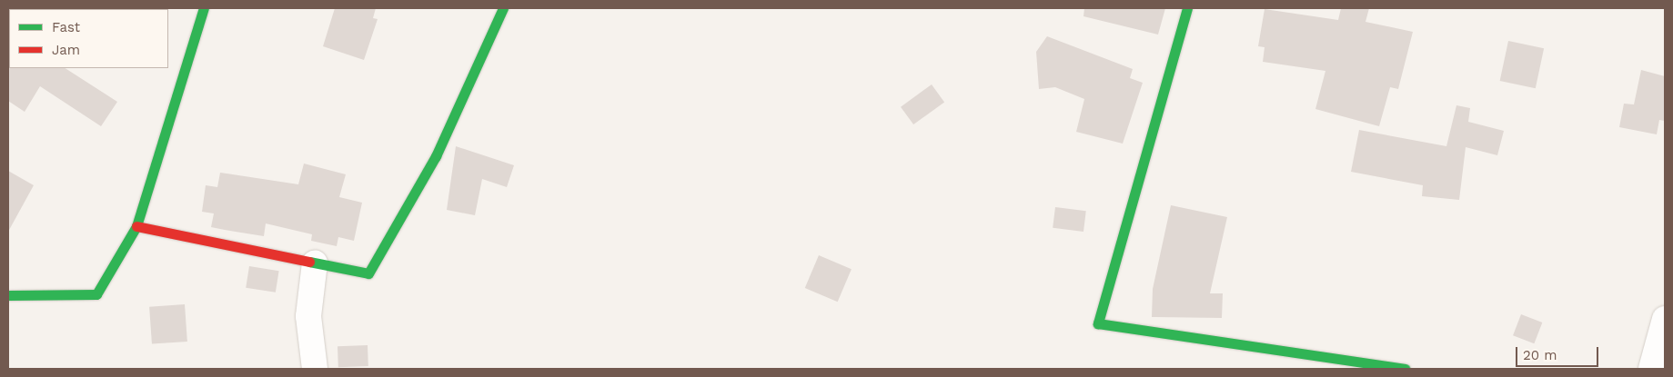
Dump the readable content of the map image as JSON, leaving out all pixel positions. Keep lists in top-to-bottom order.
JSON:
{
  "legend": ["Fast", "Jam"],
  "scale_bar": "20 m"
}
